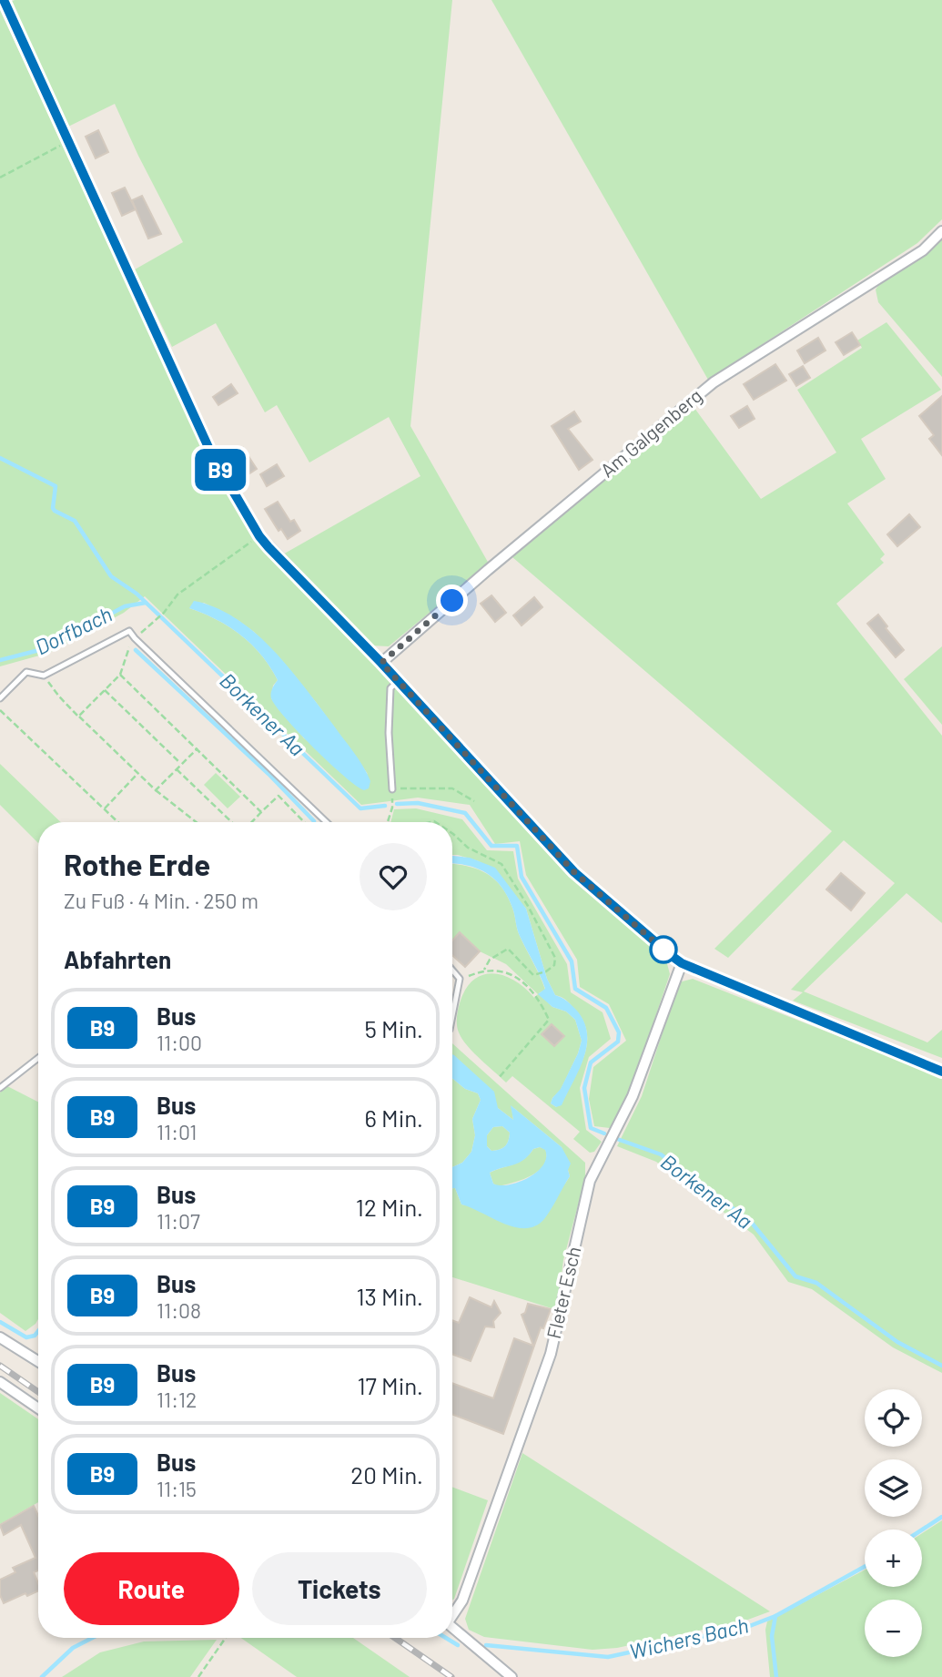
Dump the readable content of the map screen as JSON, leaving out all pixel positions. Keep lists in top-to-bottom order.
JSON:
{
  "streets": {
    "street": ["Am Galgenberg", "Fleter Esch"]
  },
  "water": ["Dorfbach", "Borkener Aa", "Wichers Bach"],
  "lines": ["bus line B9"],
  "page": {
    "on_map": "B9",
    "heading": [
      ["Rothe Erde", "Zu Fuß · 4 Min. · 250 m"],
      "Abfahrten"
    ],
    "list": [
      {
        "mark": "B9",
        "name": "Bus",
        "note": "11:00",
        "value": "5 Min."
      },
      {
        "mark": "B9",
        "name": "Bus",
        "note": "11:01",
        "value": "6 Min."
      },
      {
        "mark": "B9",
        "name": "Bus",
        "note": "11:07",
        "value": "12 Min."
      },
      {
        "mark": "B9",
        "name": "Bus",
        "note": "11:08",
        "value": "13 Min."
      },
      {
        "mark": "B9",
        "name": "Bus",
        "note": "11:12",
        "value": "17 Min."
      },
      {
        "mark": "B9",
        "name": "Bus",
        "note": "11:15",
        "value": "20 Min."
      }
    ],
    "map_buttons": ["+", "−"],
    "buttons": ["Route", "Tickets"]
  }
}
